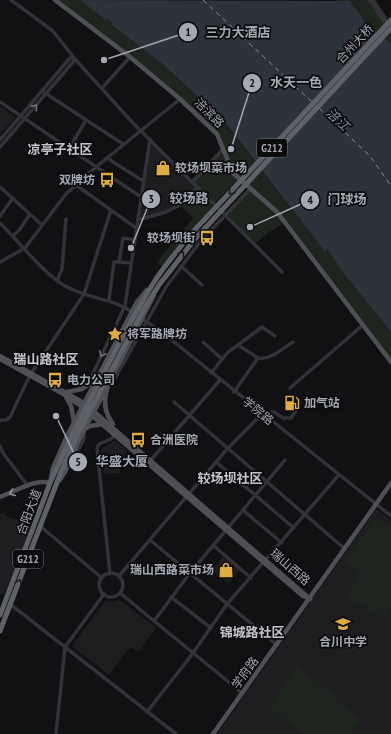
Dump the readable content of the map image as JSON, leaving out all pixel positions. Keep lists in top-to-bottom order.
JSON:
{
  "streets": {
    "highway": ["合州大桥", "G212", "合阳大道"],
    "main road": ["涪滨路", "瑞山西路", "学府路"],
    "street": ["学院路"]
  },
  "crossings": [
    ["合州大桥", "G212"],
    ["G212", "合阳大道"],
    ["学院路", "学府路"],
    ["瑞山西路", "学府路"]
  ],
  "districts": [
    "凉亭子社区",
    "瑞山路社区",
    "较场坝社区",
    "锦城路社区"
  ],
  "water": ["涪江"],
  "places": {
    "other": [
      "三力大酒店",
      "水天一色",
      "门球场",
      "较场路",
      "华盛大厦"
    ],
    "shop": ["较场坝菜市场", "瑞山西路菜市场"],
    "bus stop": [
      "双牌坊",
      "较场坝街",
      "电力公司",
      "合洲医院"
    ],
    "place": ["将军路牌坊"],
    "fuel station": ["加气站"],
    "school or university": ["合川中学"]
  }
}
